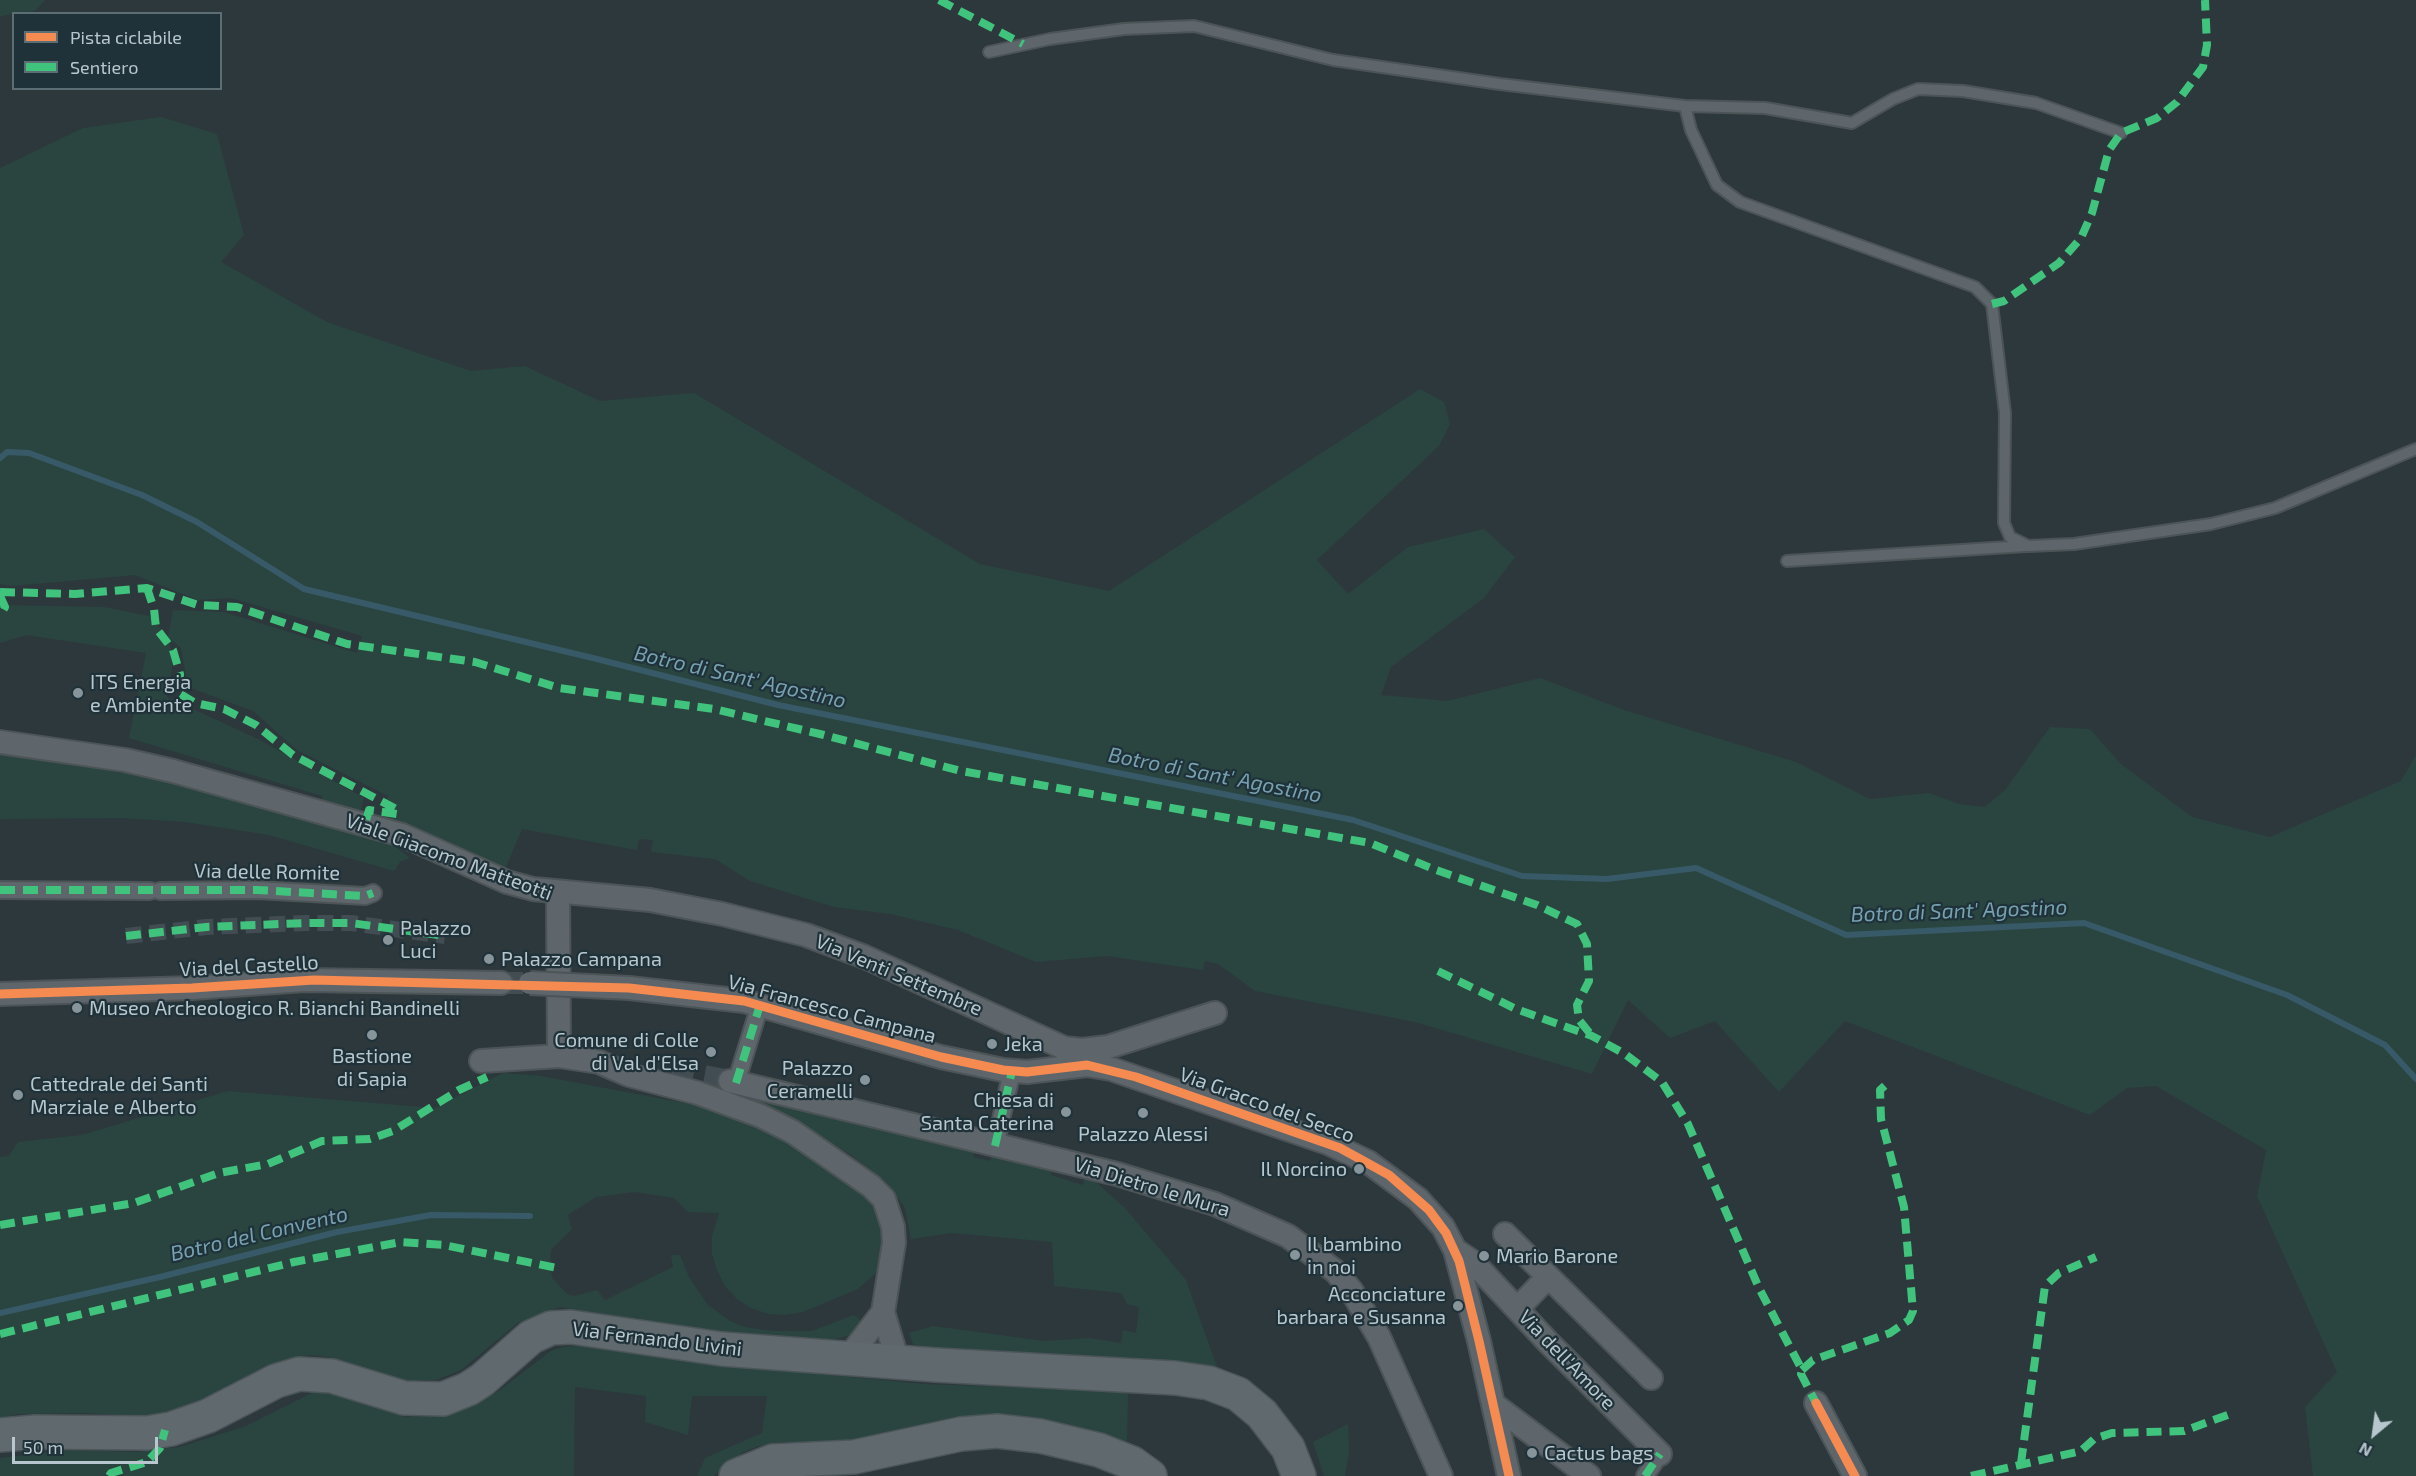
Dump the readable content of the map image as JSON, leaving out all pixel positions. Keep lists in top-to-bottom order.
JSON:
{
  "streets": {
    "main road": ["Via Fernando Livini"],
    "street": [
      "Viale Giacomo Matteotti",
      "Via delle Romite",
      "Via del Castello",
      "Via Venti Settembre",
      "Via Francesco Campana",
      "Via Gracco del Secco",
      "Via Dietro le Mura",
      "Via dell'Amore"
    ]
  },
  "crossings": [
    ["Viale Giacomo Matteotti", "Via Venti Settembre"],
    ["Via Venti Settembre", "Via Francesco Campana"],
    ["Via Venti Settembre", "Via Gracco del Secco"],
    ["Via Francesco Campana", "Via Gracco del Secco"],
    ["Via Gracco del Secco", "Via dell'Amore"]
  ],
  "water": ["Botro di Sant' Agostino", "Botro del Convento"],
  "places": [
    "ITS Energia e Ambiente",
    "Palazzo Luci",
    "Palazzo Campana",
    "Museo Archeologico R. Bianchi Bandinelli",
    "Bastione di Sapia",
    "Jeka",
    "Comune di Colle di Val d'Elsa",
    "Palazzo Ceramelli",
    "Cattedrale dei Santi Marziale e Alberto",
    "Chiesa di Santa Caterina",
    "Palazzo Alessi",
    "Il Norcino",
    "Il bambino in noi",
    "Mario Barone",
    "Acconciature barbara e Susanna",
    "Cactus bags"
  ],
  "legend": ["Pista ciclabile", "Sentiero"],
  "scale_bar": "50 m",
  "north": "bottom left"
}
